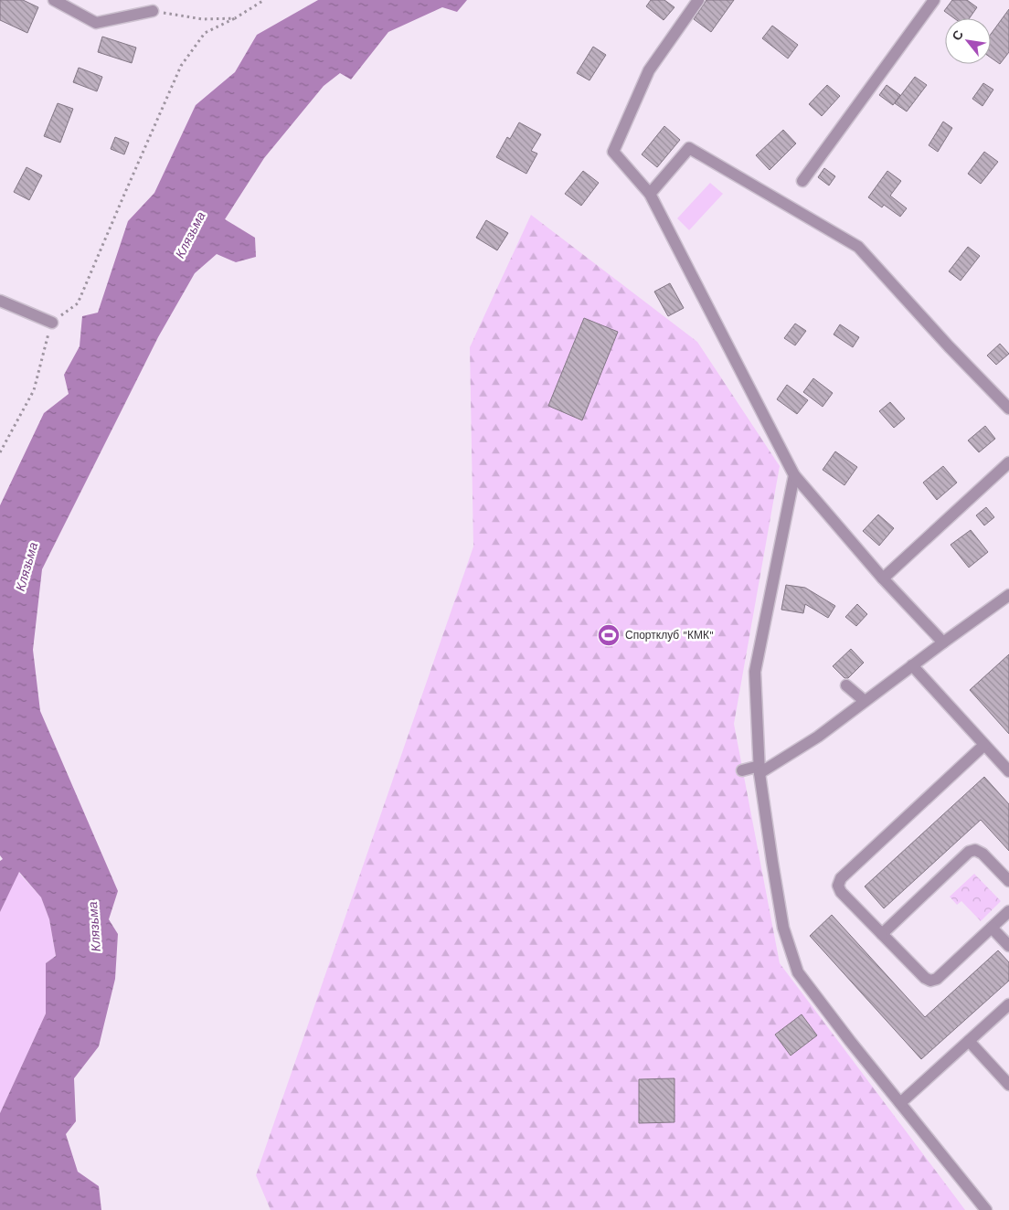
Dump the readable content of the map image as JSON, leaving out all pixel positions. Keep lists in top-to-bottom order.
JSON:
{
  "water": ["Клязьма"],
  "places": {
    "sports": ["Спортклуб \"КМК\""]
  },
  "north": "top left"
}
